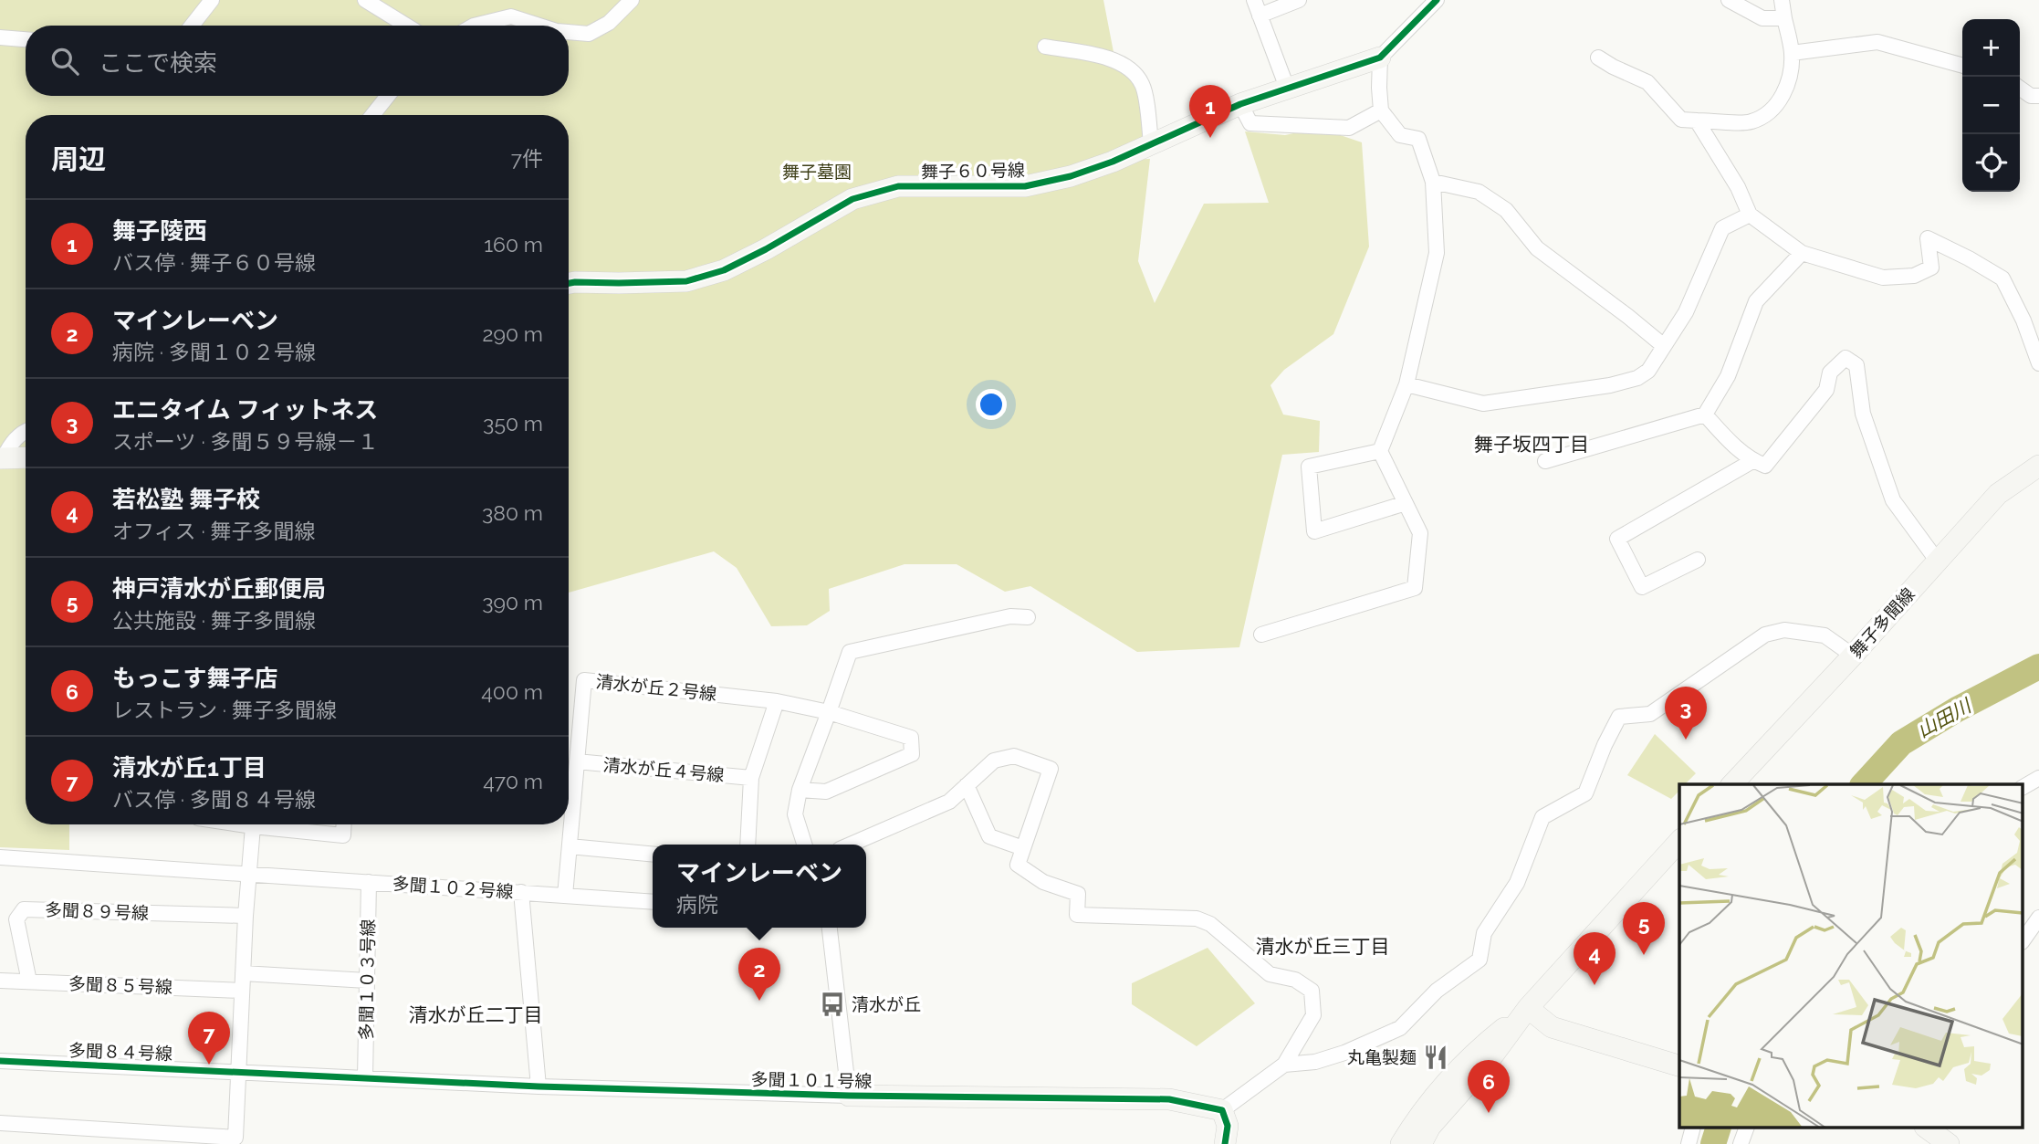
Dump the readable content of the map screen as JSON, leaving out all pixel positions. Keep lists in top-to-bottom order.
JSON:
{
  "streets": {
    "street": [
      "舞子６０号線",
      "舞子多聞線",
      "清水が丘２号線",
      "清水が丘４号線",
      "多聞１０２号線",
      "多聞８９号線",
      "多聞１０３号線",
      "多聞８５号線",
      "多聞８４号線",
      "多聞１０１号線"
    ]
  },
  "crossings": [
    ["清水が丘２号線", "清水が丘４号線"],
    ["清水が丘２号線", "多聞１０２号線"],
    ["多聞１０２号線", "多聞１０３号線"],
    ["多聞８９号線", "多聞８５号線"],
    ["多聞１０３号線", "多聞８４号線"],
    ["多聞１０３号線", "多聞１０１号線"],
    ["多聞８４号線", "多聞１０１号線"]
  ],
  "districts": ["舞子坂四丁目", "清水が丘三丁目", "清水が丘二丁目"],
  "water": ["山田川"],
  "parks": ["舞子墓園"],
  "places": {
    "bus stop": ["清水が丘"],
    "restaurant": ["丸亀製麺"]
  },
  "page": {
    "map_buttons": ["+", "−"],
    "search": "ここで検索",
    "pins": [
      "1",
      "3",
      "5",
      "4",
      "2",
      "7",
      "6"
    ],
    "heading": ["周辺", "7件"],
    "list": [
      {
        "mark": "1",
        "name": "舞子陵西",
        "note": "バス停 · 舞子６０号線",
        "value": "160 m"
      },
      {
        "mark": "2",
        "name": "マインレーベン",
        "note": "病院 · 多聞１０２号線",
        "value": "290 m"
      },
      {
        "mark": "3",
        "name": "エニタイム フィットネス",
        "note": "スポーツ · 多聞５９号線－１",
        "value": "350 m"
      },
      {
        "mark": "4",
        "name": "若松塾 舞子校",
        "note": "オフィス · 舞子多聞線",
        "value": "380 m"
      },
      {
        "mark": "5",
        "name": "神戸清水が丘郵便局",
        "note": "公共施設 · 舞子多聞線",
        "value": "390 m"
      },
      {
        "mark": "6",
        "name": "もっこす舞子店",
        "note": "レストラン · 舞子多聞線",
        "value": "400 m"
      },
      {
        "mark": "7",
        "name": "清水が丘1丁目",
        "note": "バス停 · 多聞８４号線",
        "value": "470 m"
      }
    ],
    "popup": ["マインレーベン", "病院"]
  }
}
